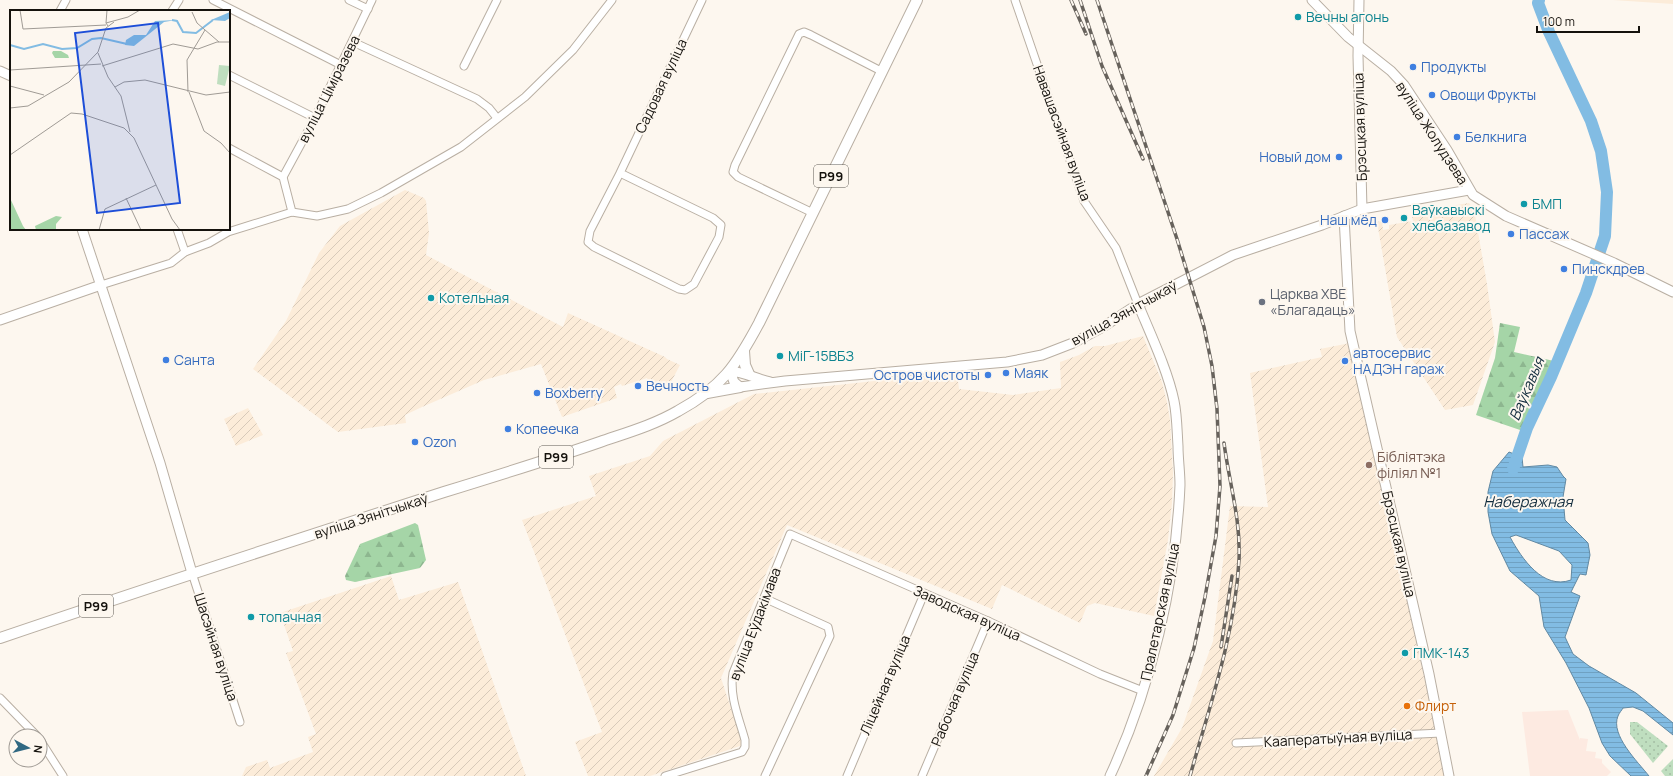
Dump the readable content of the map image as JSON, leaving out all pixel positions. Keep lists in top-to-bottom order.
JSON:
{
  "streets": {
    "main road": ["Р99", "вуліца Зянітчыкаў"],
    "street": [
      "Садовая вуліца",
      "вуліца Ціміразева",
      "Брэсцкая вуліца",
      "Навашасэйная вуліца",
      "вуліца Жолудзева",
      "Пралетарская вуліца",
      "Заводская вуліца",
      "вуліца Еўдакімава",
      "Шасэйная вуліца",
      "Ліцейная вуліца",
      "Рабочая вуліца",
      "Кааператыўная вуліца"
    ]
  },
  "crossings": [
    ["Брэсцкая вуліца", "вуліца Жолудзева"],
    ["Брэсцкая вуліца", "вуліца Зянітчыкаў"],
    ["Брэсцкая вуліца", "Кааператыўная вуліца"],
    ["Навашасэйная вуліца", "вуліца Зянітчыкаў"],
    ["Навашасэйная вуліца", "Пралетарская вуліца"],
    ["вуліца Жолудзева", "вуліца Зянітчыкаў"],
    ["Р99", "вуліца Зянітчыкаў"],
    ["вуліца Зянітчыкаў", "Пралетарская вуліца"],
    ["вуліца Зянітчыкаў", "Шасэйная вуліца"],
    ["Пралетарская вуліца", "Заводская вуліца"],
    ["Заводская вуліца", "вуліца Еўдакімава"],
    ["Заводская вуліца", "Ліцейная вуліца"],
    ["Заводская вуліца", "Рабочая вуліца"]
  ],
  "water": ["Ваўкавыя", "Наберажная"],
  "places": [
    "Вечны агонь",
    "Продукты",
    "Овощи Фрукты",
    "Белкнига",
    "Новый дом",
    "БМП",
    "Ваўкавыскі хлебазавод",
    "Наш мёд",
    "Пассаж",
    "Пинскдрев",
    "Котельная",
    "Царква ХВЕ «Благадаць»",
    "МіГ-15ВБЗ",
    "Санта",
    "автосервис НАДЭН гараж",
    "Маяк",
    "Остров чистоты",
    "Вечность",
    "Boxberry",
    "Копеечка",
    "Ozon",
    "Бібліятэка філіял №1",
    "топачная",
    "ПМК-143",
    "Флирт"
  ],
  "scale_bar": "100 m",
  "north": "right"
}
